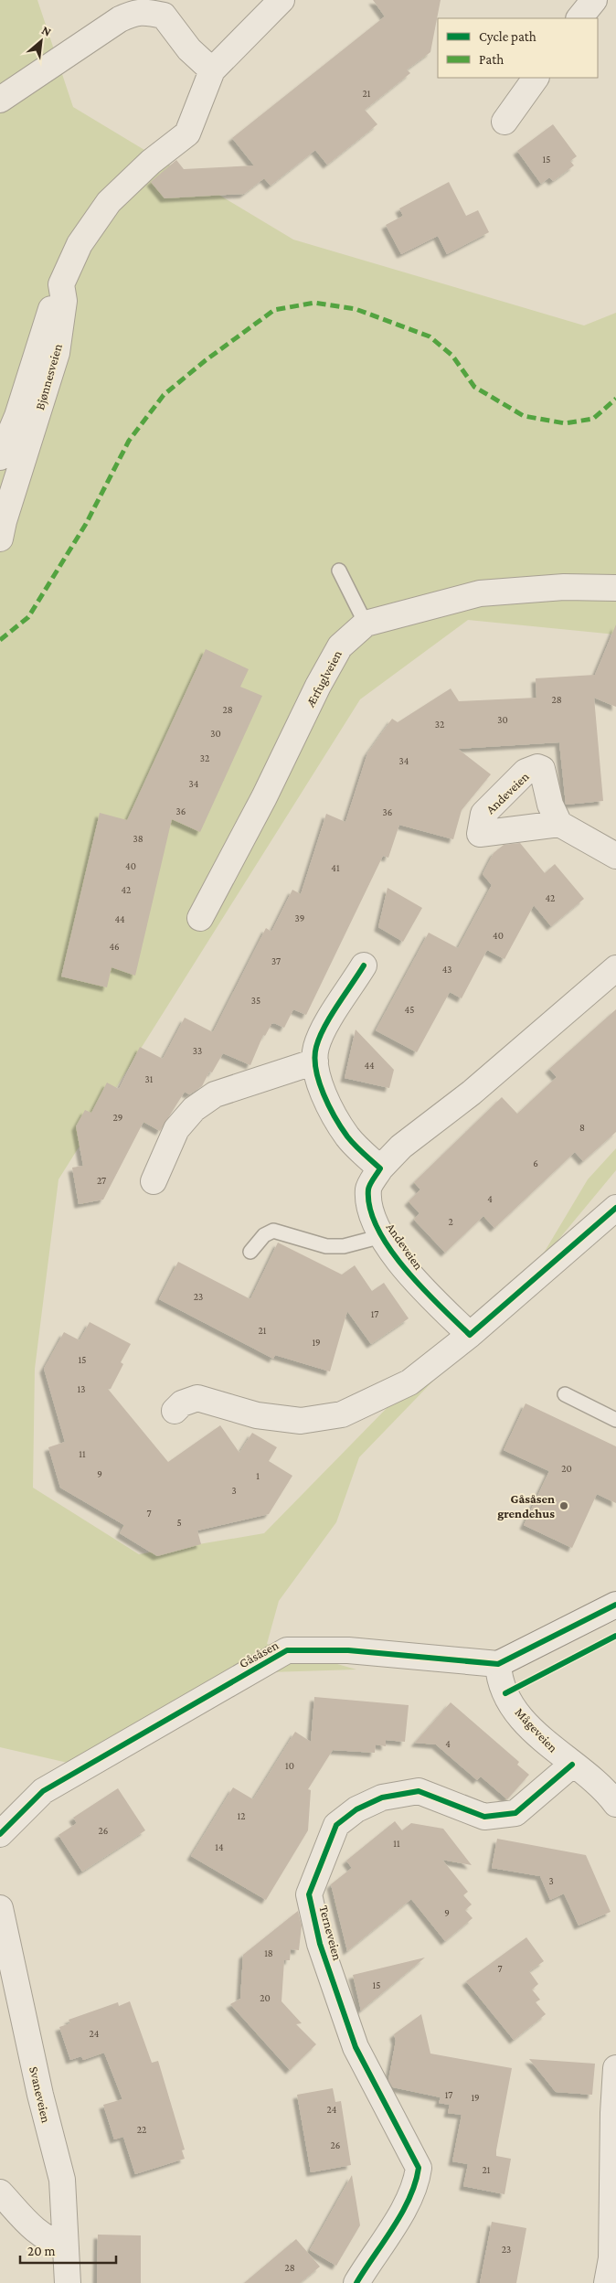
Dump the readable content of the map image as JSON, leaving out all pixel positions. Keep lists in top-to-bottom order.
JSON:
{
  "streets": {
    "street": [
      "Bjønnesveien",
      "Ærfuglveien",
      "Andeveien",
      "Gåsåsen",
      "Mågeveien",
      "Terneveien",
      "Svaneveien"
    ]
  },
  "crossings": [
    ["Gåsåsen", "Mågeveien"],
    ["Mågeveien", "Terneveien"]
  ],
  "places": ["Gåsåsen grendehus"],
  "house_numbers": [
    "21",
    "15",
    "28",
    "28",
    "30",
    "32",
    "30",
    "32",
    "34",
    "34",
    "36",
    "36",
    "38",
    "40",
    "41",
    "42",
    "42",
    "39",
    "44",
    "40",
    "46",
    "37",
    "43",
    "35",
    "45",
    "33",
    "44",
    "31",
    "29",
    "8",
    "6",
    "27",
    "4",
    "2",
    "23",
    "17",
    "21",
    "19",
    "15",
    "13",
    "11",
    "20",
    "9",
    "1",
    "3",
    "7",
    "5",
    "4",
    "10",
    "12",
    "26",
    "11",
    "14",
    "3",
    "9",
    "18",
    "7",
    "15",
    "20",
    "24",
    "17",
    "19",
    "24",
    "22",
    "26",
    "21",
    "23",
    "28"
  ],
  "legend": ["Cycle path", "Path"],
  "scale_bar": "20 m",
  "north": "top right"
}
